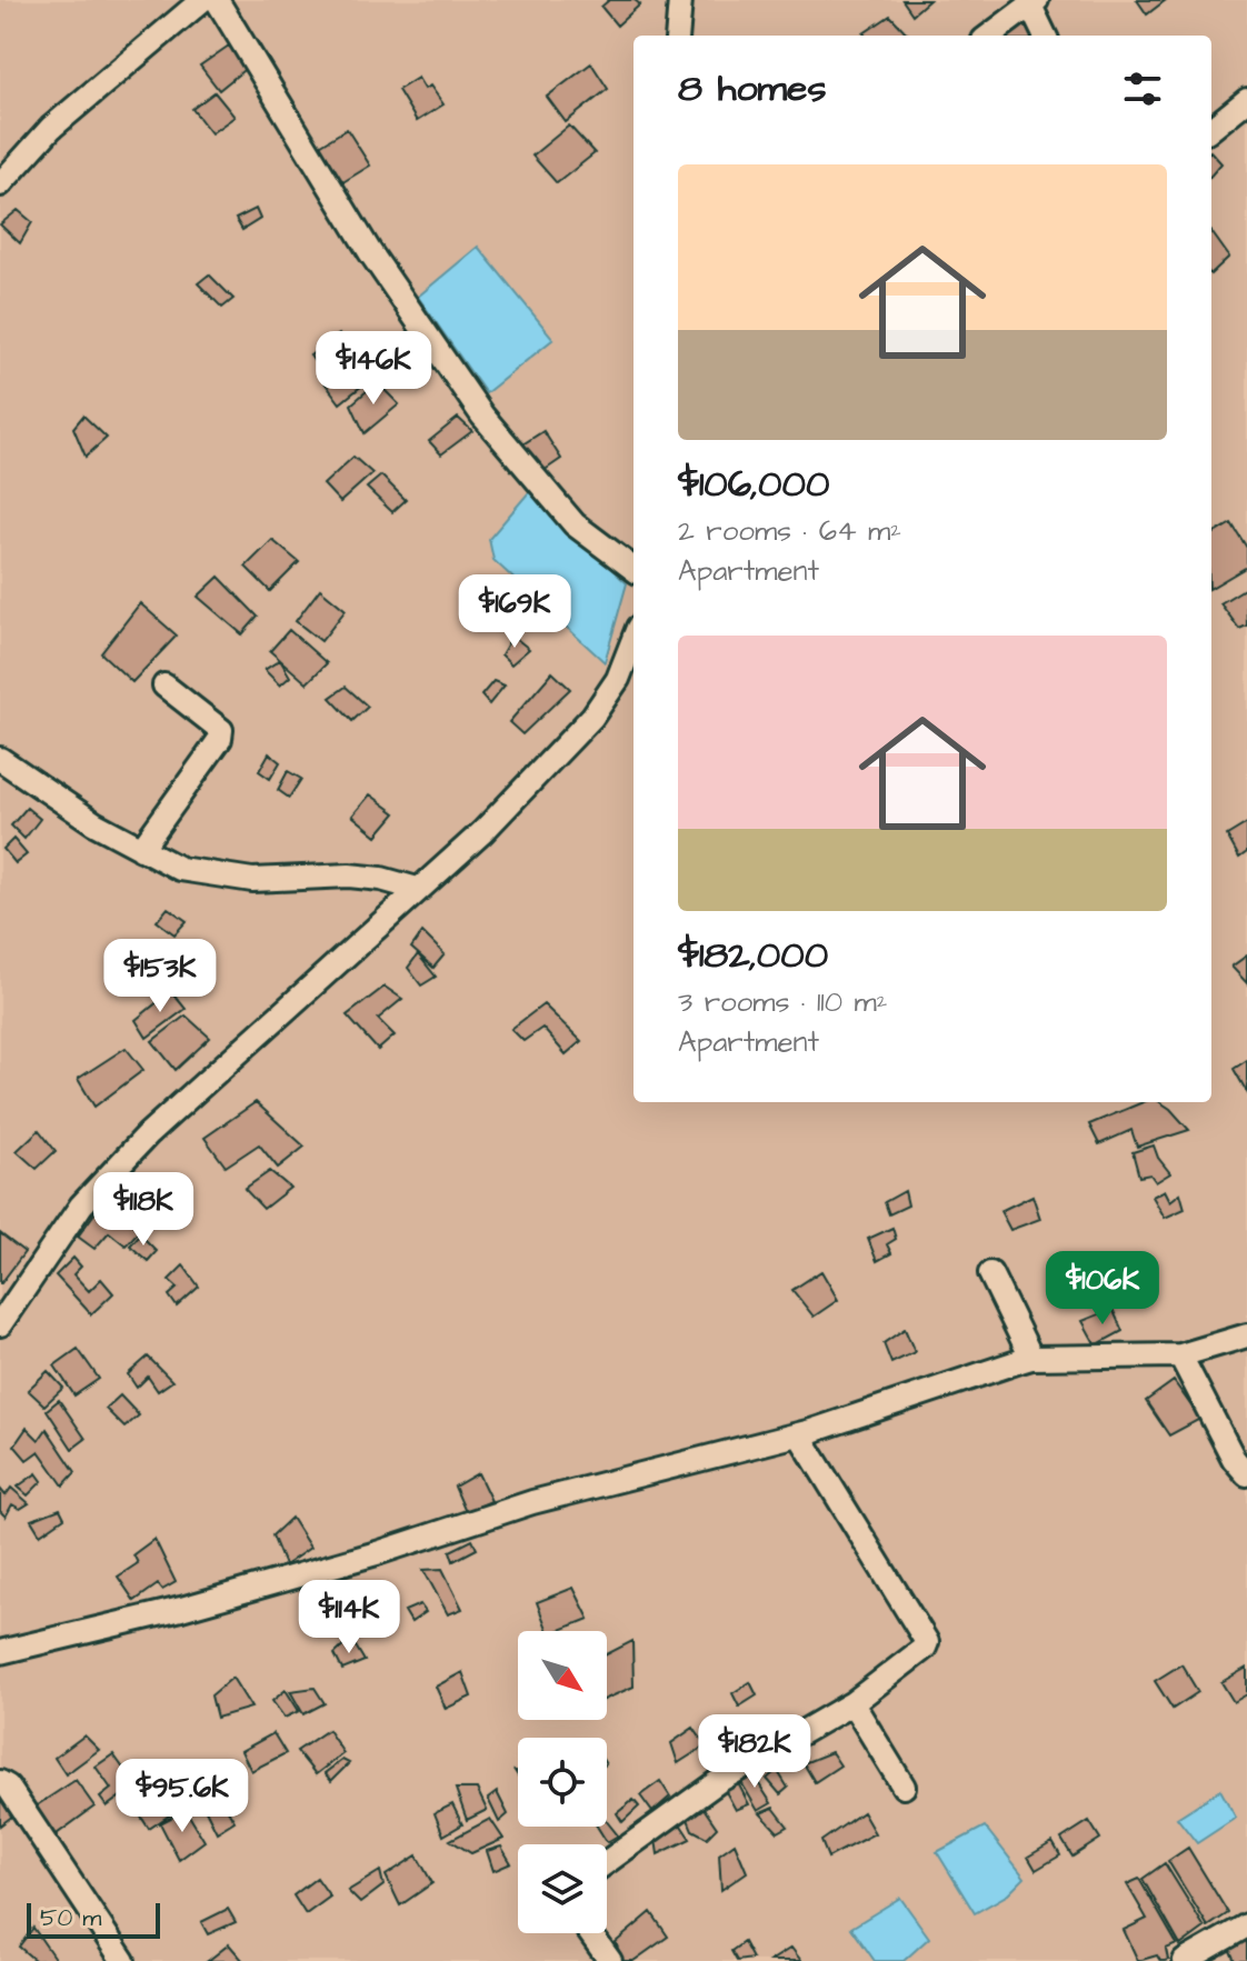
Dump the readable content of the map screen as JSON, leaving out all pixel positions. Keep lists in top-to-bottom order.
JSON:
{
  "scale_bar": "50 m",
  "north": "bottom right",
  "page": {
    "heading": "8 homes",
    "list": [
      {
        "name": "$106,000",
        "note": "2 rooms · 64 m² · Apartment"
      },
      {
        "name": "$182,000",
        "note": "3 rooms · 110 m² · Apartment"
      }
    ],
    "price": [
      "$146K",
      "$169K",
      "$153K",
      "$118K",
      "$106K",
      "$114K",
      "$182K",
      "$95.6K"
    ],
    "scale": "50 m"
  }
}
